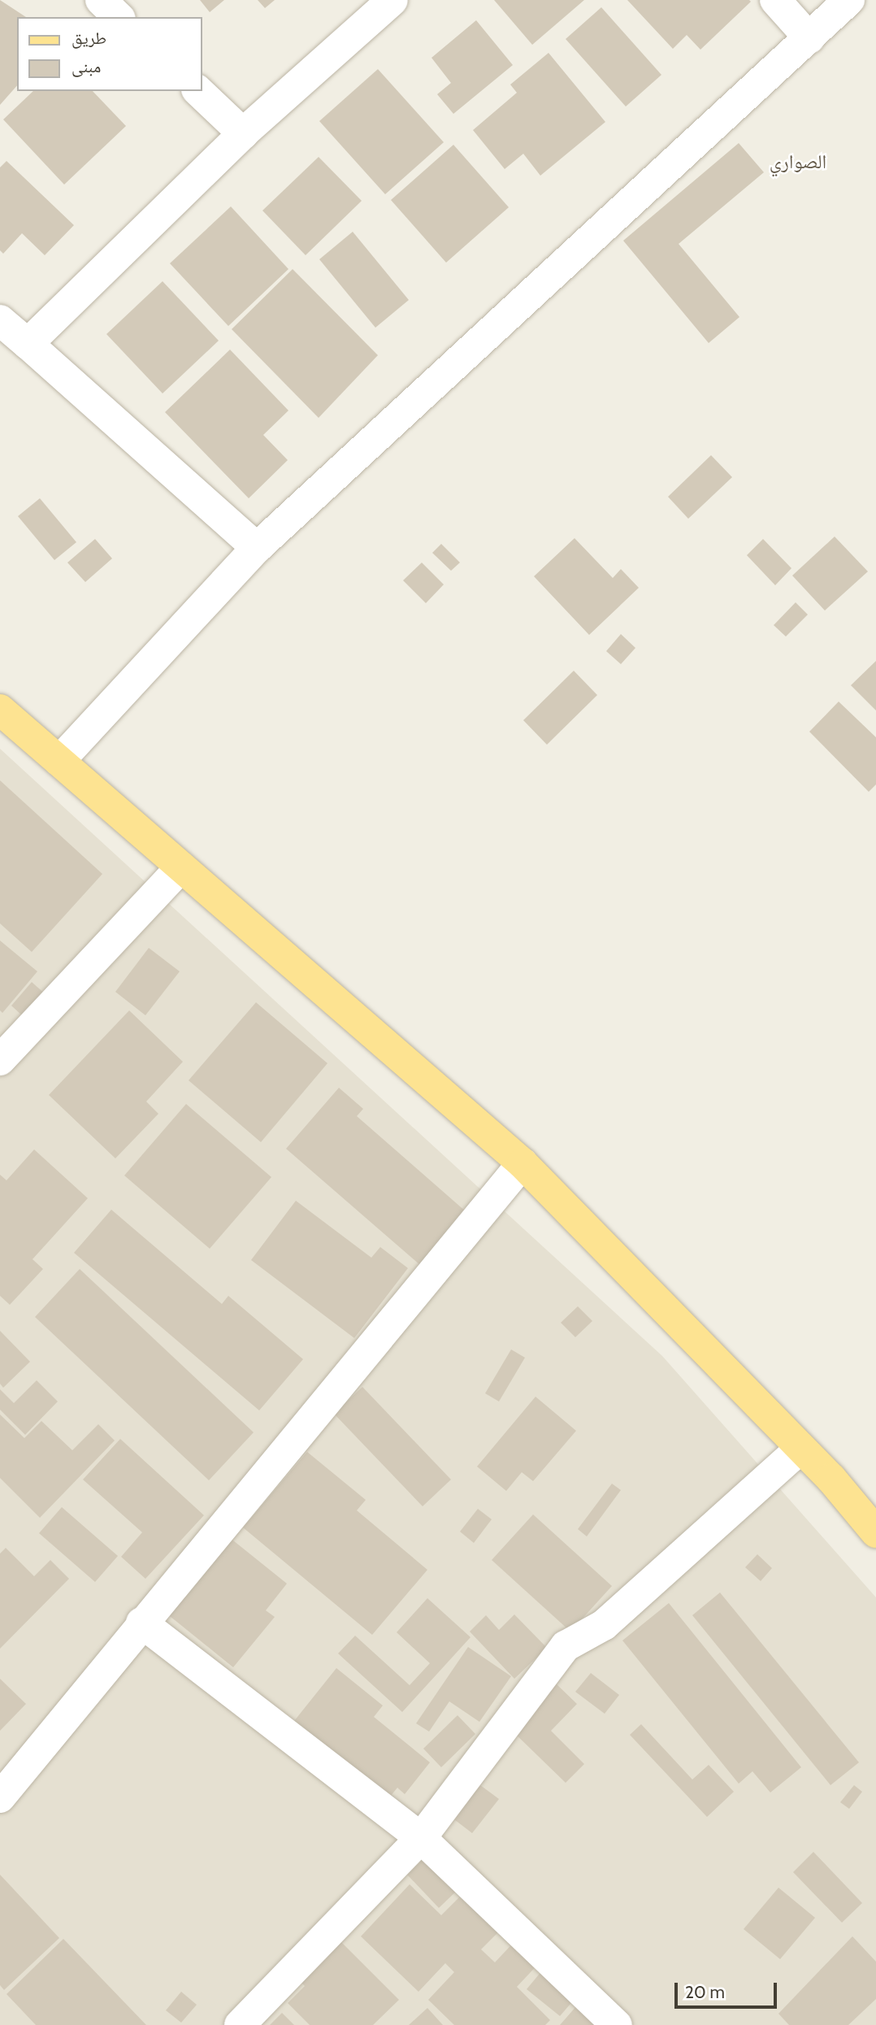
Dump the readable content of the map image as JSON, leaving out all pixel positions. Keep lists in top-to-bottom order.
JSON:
{
  "districts": ["الصواري"],
  "legend": ["طريق", "مبنى"],
  "scale_bar": "20 m"
}
